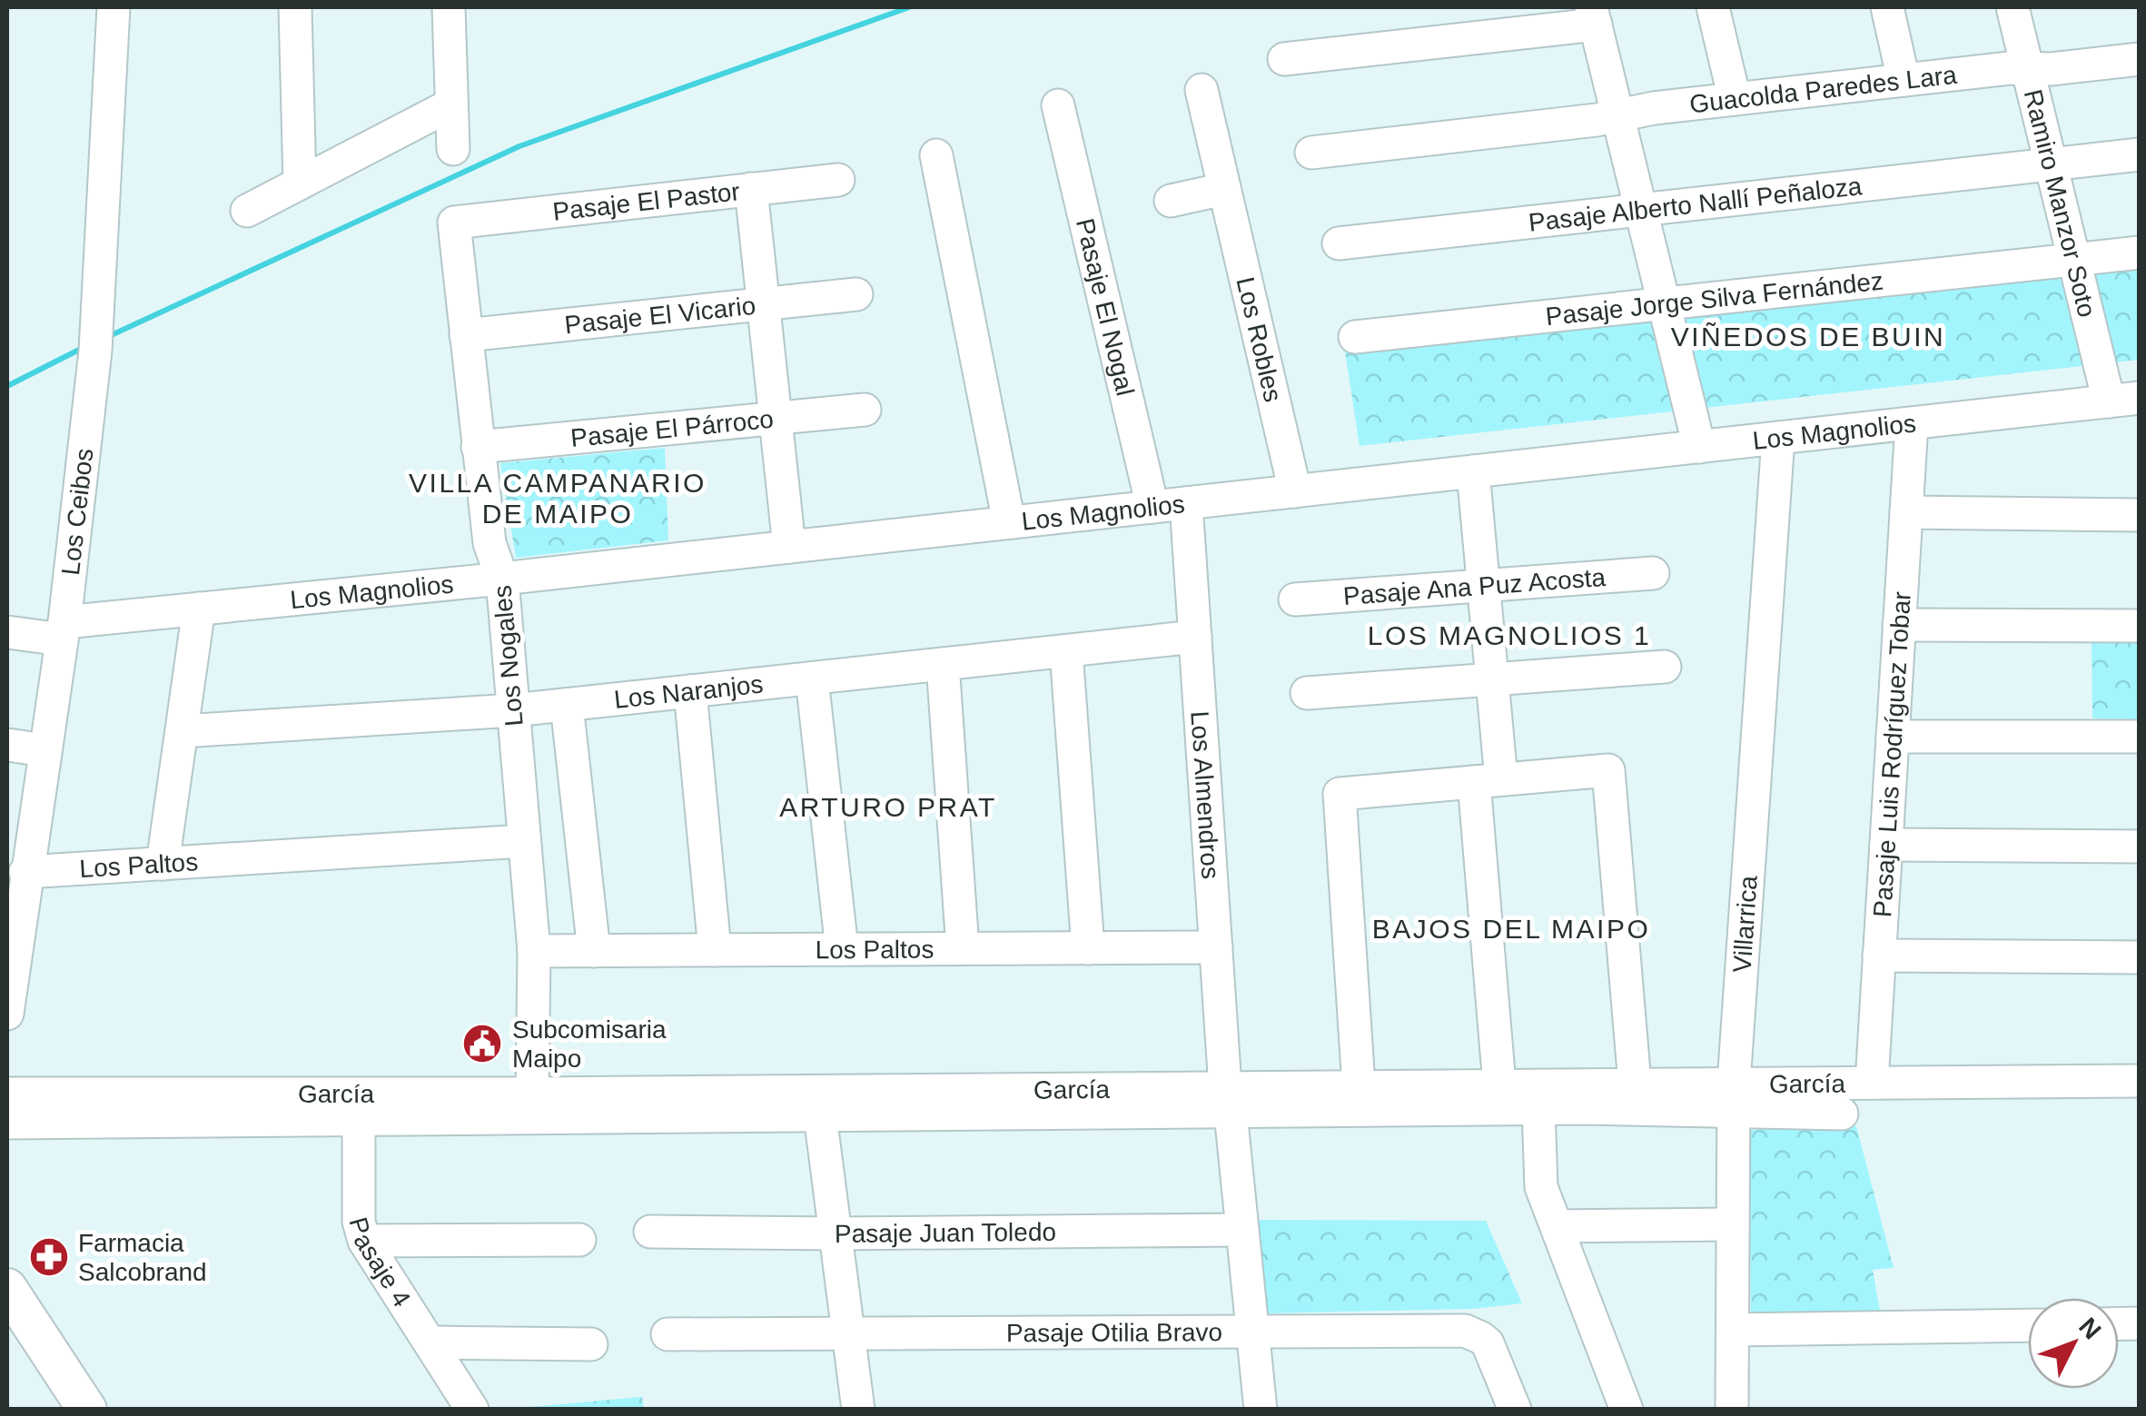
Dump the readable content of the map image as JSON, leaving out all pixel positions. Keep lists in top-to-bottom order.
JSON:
{
  "streets": {
    "street": [
      "Guacolda Paredes Lara",
      "Pasaje El Pastor",
      "Pasaje Alberto Nallí Peñaloza",
      "Ramiro Manzor Soto",
      "Pasaje Jorge Silva Fernández",
      "Pasaje El Nogal",
      "Pasaje El Vicario",
      "Los Robles",
      "Pasaje El Párroco",
      "Los Magnolios",
      "Los Ceibos",
      "Pasaje Ana Puz Acosta",
      "Los Nogales",
      "Los Naranjos",
      "Pasaje Luis Rodríguez Tobar",
      "Los Almendros",
      "Los Paltos",
      "Villarrica",
      "García",
      "Pasaje Juan Toledo",
      "Pasaje 4",
      "Pasaje Otilia Bravo"
    ]
  },
  "crossings": [
    ["Guacolda Paredes Lara", "Ramiro Manzor Soto"],
    ["Pasaje El Pastor", "Los Nogales"],
    ["Pasaje Alberto Nallí Peñaloza", "Ramiro Manzor Soto"],
    ["Ramiro Manzor Soto", "Pasaje Jorge Silva Fernández"],
    ["Ramiro Manzor Soto", "Los Magnolios"],
    ["Pasaje El Nogal", "Los Magnolios"],
    ["Pasaje El Vicario", "Los Nogales"],
    ["Los Robles", "Los Magnolios"],
    ["Pasaje El Párroco", "Los Nogales"],
    ["Los Magnolios", "Los Ceibos"],
    ["Los Magnolios", "Los Nogales"],
    ["Los Magnolios", "Pasaje Luis Rodríguez Tobar"],
    ["Los Magnolios", "Los Almendros"],
    ["Los Magnolios", "Villarrica"],
    ["Los Ceibos", "Los Paltos"],
    ["Los Nogales", "Los Naranjos"],
    ["Los Nogales", "Los Paltos"],
    ["Los Nogales", "García"],
    ["Los Naranjos", "Los Almendros"],
    ["Pasaje Luis Rodríguez Tobar", "García"],
    ["Los Almendros", "Los Paltos"],
    ["Los Almendros", "García"],
    ["Los Almendros", "Pasaje Juan Toledo"],
    ["Los Almendros", "Pasaje Otilia Bravo"],
    ["Villarrica", "García"],
    ["García", "Pasaje 4"]
  ],
  "districts": [
    "VIÑEDOS DE BUIN",
    "VILLA CAMPANARIO DE MAIPO",
    "LOS MAGNOLIOS 1",
    "ARTURO PRAT",
    "BAJOS DEL MAIPO"
  ],
  "places": {
    "public building": ["Subcomisaria Maipo"],
    "pharmacy": ["Farmacia Salcobrand"]
  },
  "north": "top right"
}
